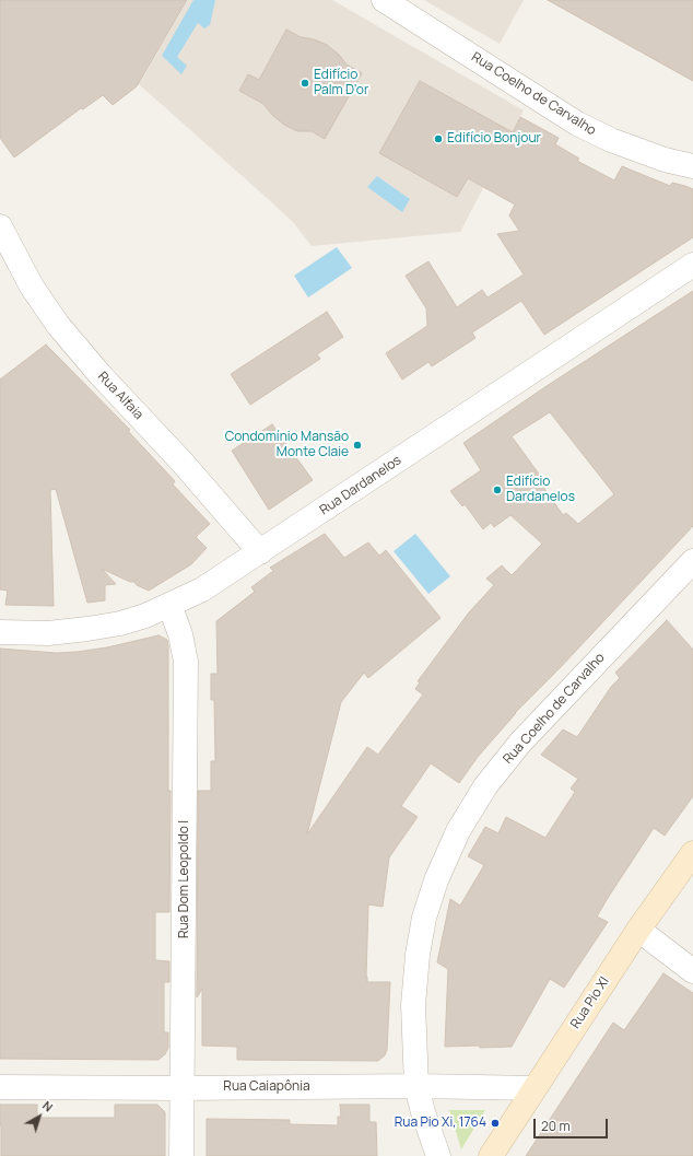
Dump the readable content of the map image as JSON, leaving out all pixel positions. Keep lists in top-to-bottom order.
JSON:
{
  "streets": {
    "street": [
      "Rua Coelho de Carvalho",
      "Rua Alfaia",
      "Rua Dardanelos",
      "Rua Dom Leopoldo I",
      "Rua Pio XI",
      "Rua Caiapônia"
    ]
  },
  "crossings": [
    ["Rua Coelho de Carvalho", "Rua Caiapônia"],
    ["Rua Alfaia", "Rua Dardanelos"],
    ["Rua Dardanelos", "Rua Dom Leopoldo I"],
    ["Rua Dom Leopoldo I", "Rua Caiapônia"],
    ["Rua Pio XI", "Rua Caiapônia"]
  ],
  "places": [
    "Edifício Palm D'or",
    "Edifício Bonjour",
    "Condomínio Mansão Monte Claie",
    "Edifício Dardanelos",
    "Rua Pio Xi, 1764"
  ],
  "scale_bar": "20 m",
  "north": "top right"
}
